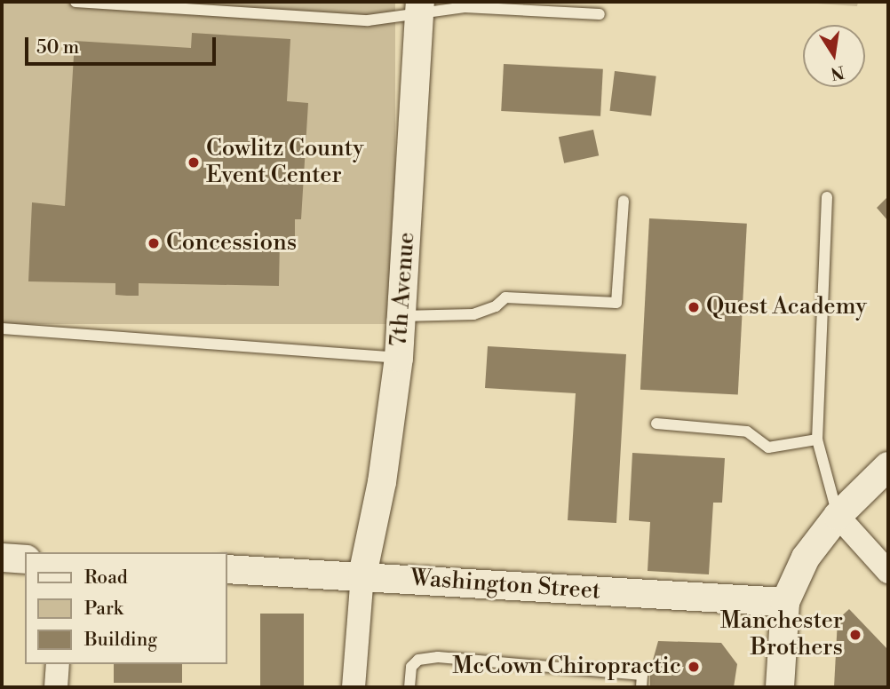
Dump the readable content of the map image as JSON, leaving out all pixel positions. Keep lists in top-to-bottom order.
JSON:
{
  "streets": {
    "street": ["7th Avenue", "Washington Street"]
  },
  "crossings": [
    ["7th Avenue", "Washington Street"]
  ],
  "places": [
    "Cowlitz County Event Center",
    "Concessions",
    "Quest Academy",
    "Manchester Brothers",
    "McCown Chiropractic"
  ],
  "legend": ["Road", "Park", "Building"],
  "scale_bar": "50 m",
  "north": "bottom"
}
